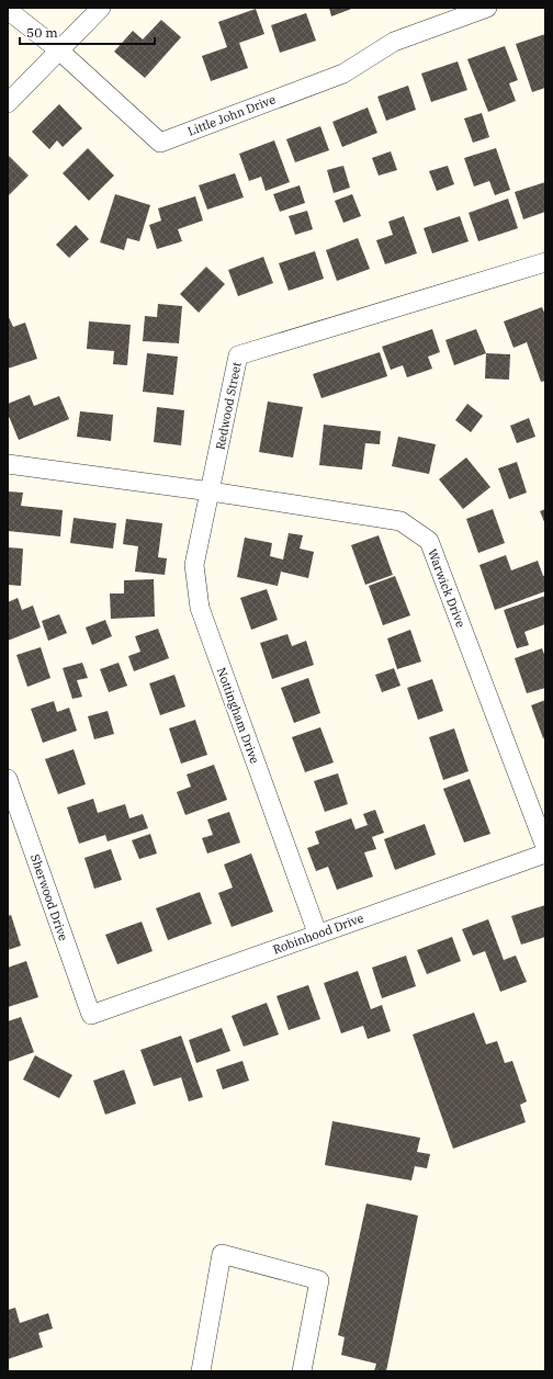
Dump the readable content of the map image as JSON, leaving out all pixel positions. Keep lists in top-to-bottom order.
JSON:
{
  "streets": {
    "street": [
      "Little John Drive",
      "Redwood Street",
      "Warwick Drive",
      "Nottingham Drive",
      "Sherwood Drive",
      "Robinhood Drive"
    ]
  },
  "crossings": [
    ["Redwood Street", "Warwick Drive"],
    ["Redwood Street", "Nottingham Drive"],
    ["Warwick Drive", "Nottingham Drive"],
    ["Nottingham Drive", "Robinhood Drive"],
    ["Sherwood Drive", "Robinhood Drive"]
  ],
  "scale_bar": "50 m"
}
